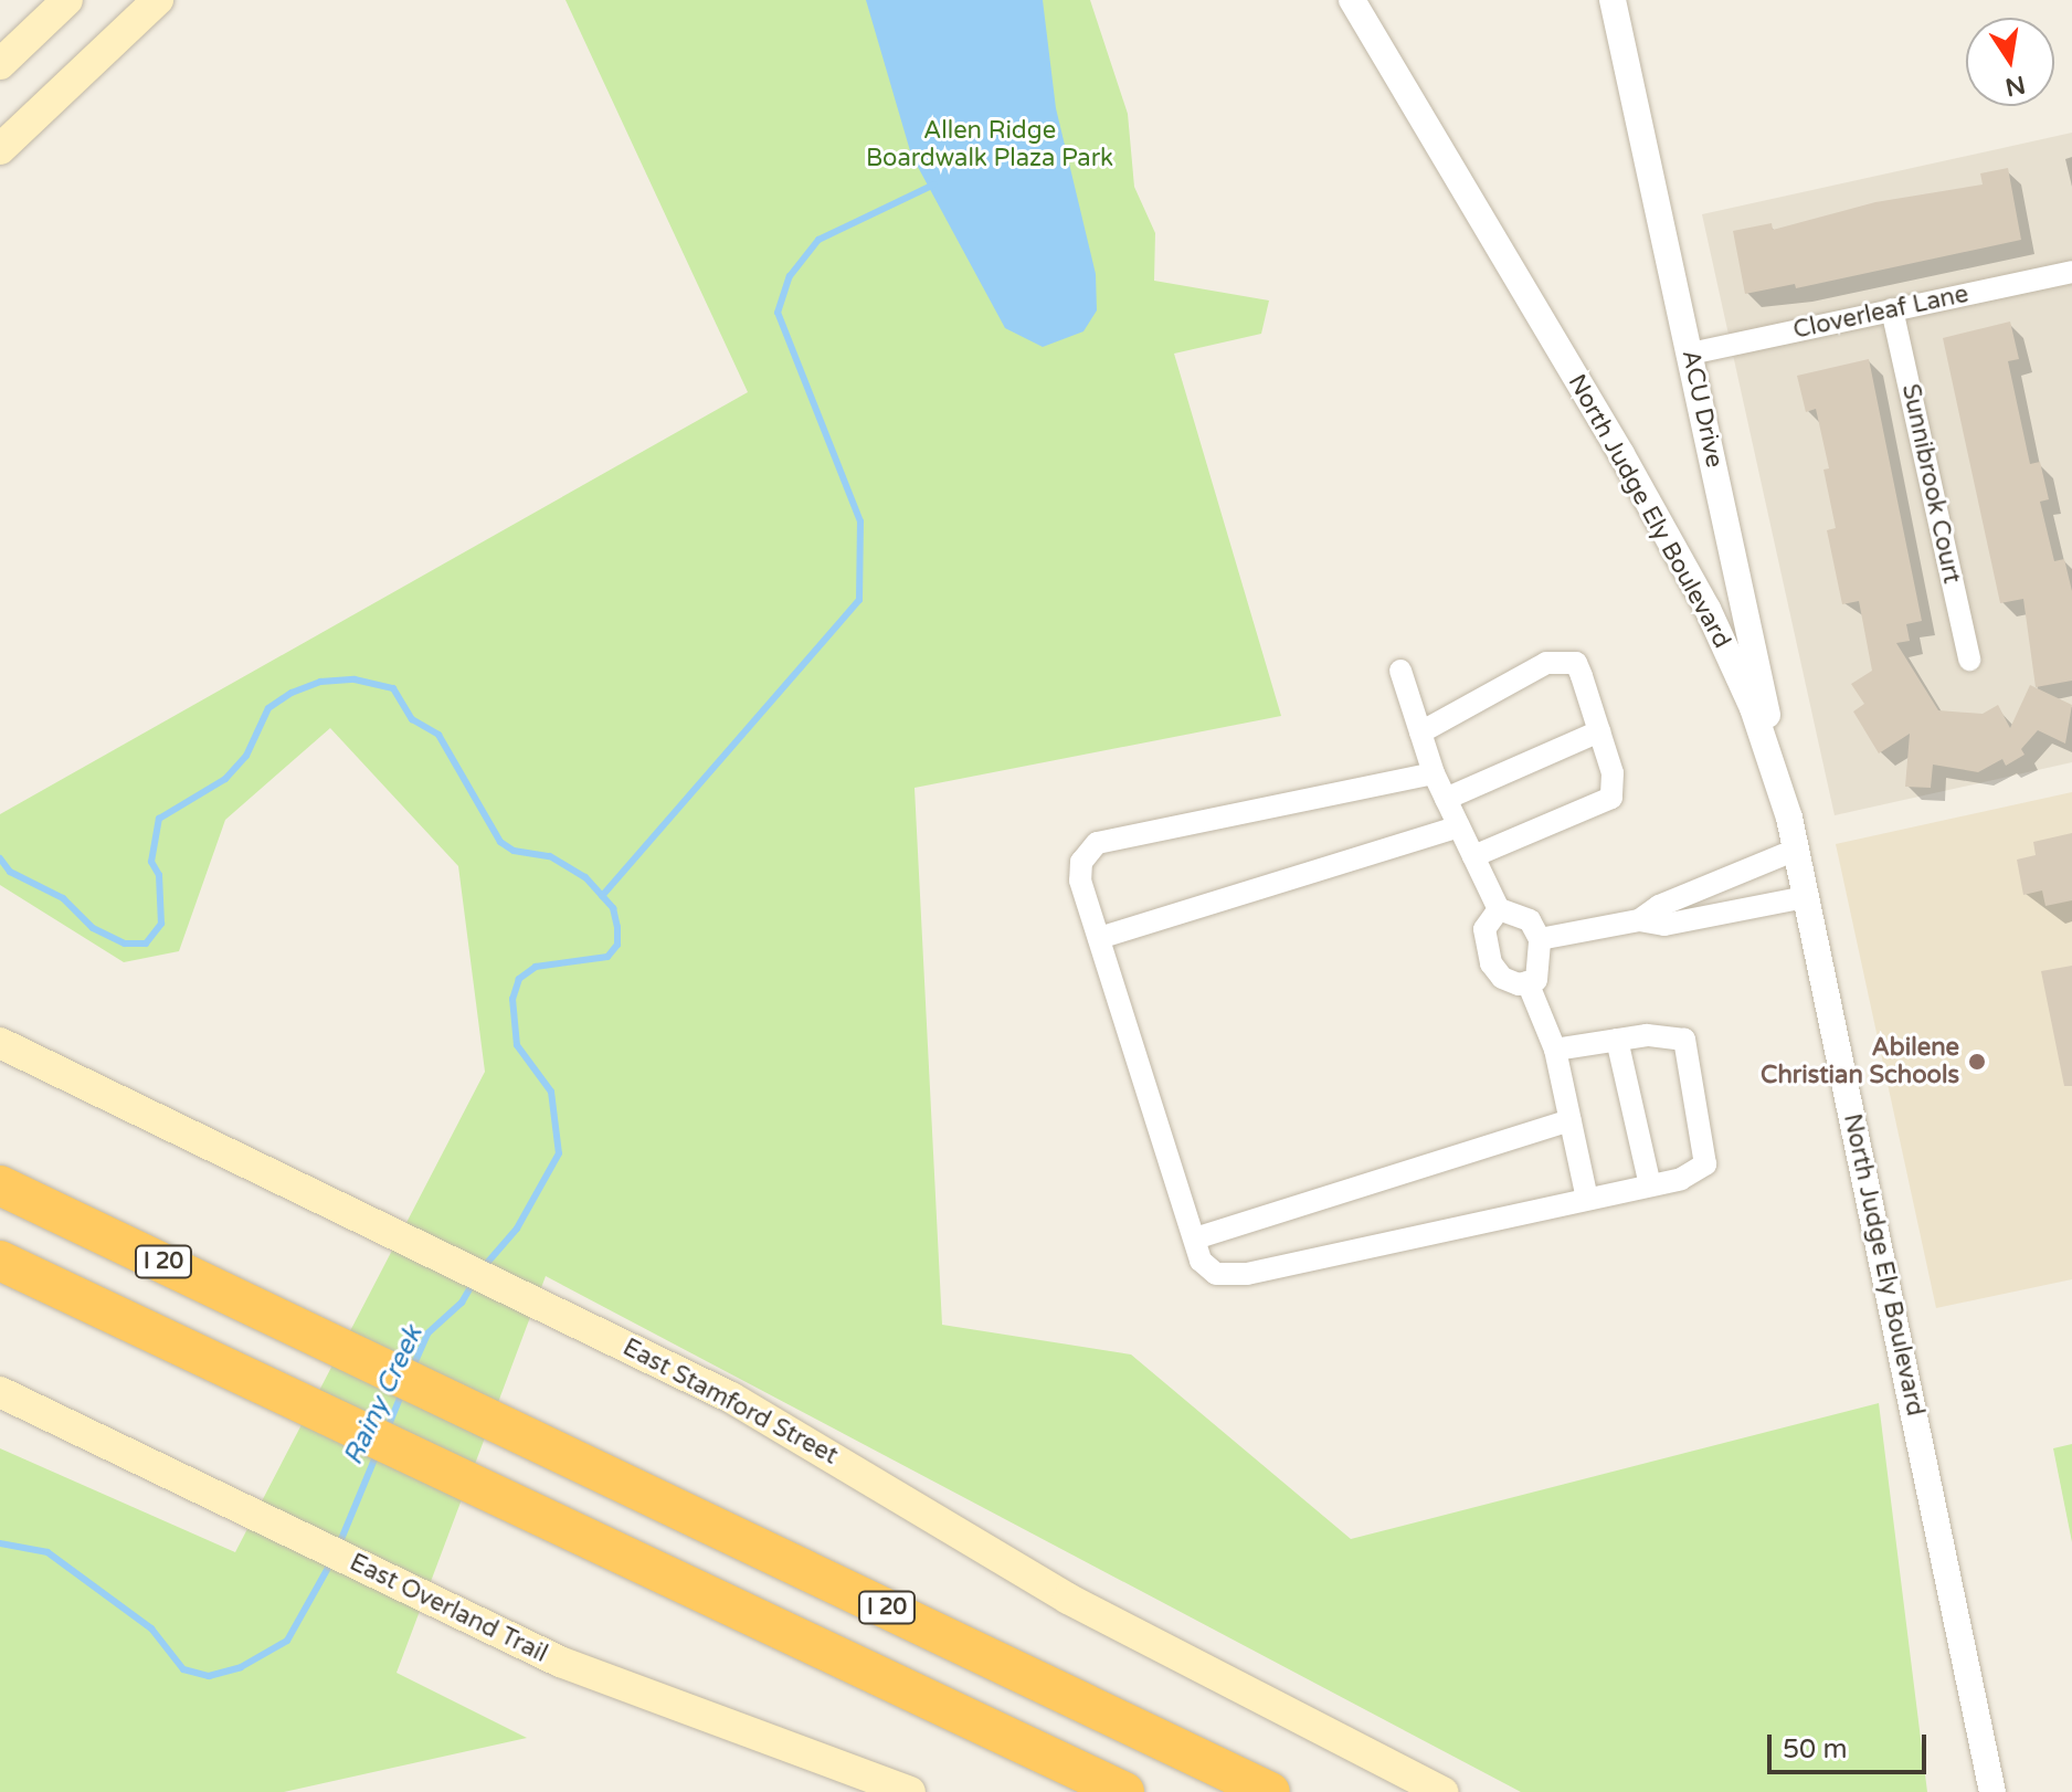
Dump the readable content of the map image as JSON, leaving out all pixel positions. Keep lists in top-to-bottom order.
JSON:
{
  "streets": {
    "highway": ["I 20"],
    "main road": ["East Stamford Street", "East Overland Trail"],
    "street": [
      "Cloverleaf Lane",
      "ACU Drive",
      "Sunnibrook Court",
      "North Judge Ely Boulevard"
    ]
  },
  "crossings": [
    ["Cloverleaf Lane", "ACU Drive"],
    ["Cloverleaf Lane", "Sunnibrook Court"],
    ["ACU Drive", "North Judge Ely Boulevard"]
  ],
  "water": ["Rainy Creek"],
  "parks": ["Allen Ridge Boardwalk Plaza Park"],
  "places": ["Abilene Christian Schools"],
  "scale_bar": "50 m",
  "north": "bottom"
}
